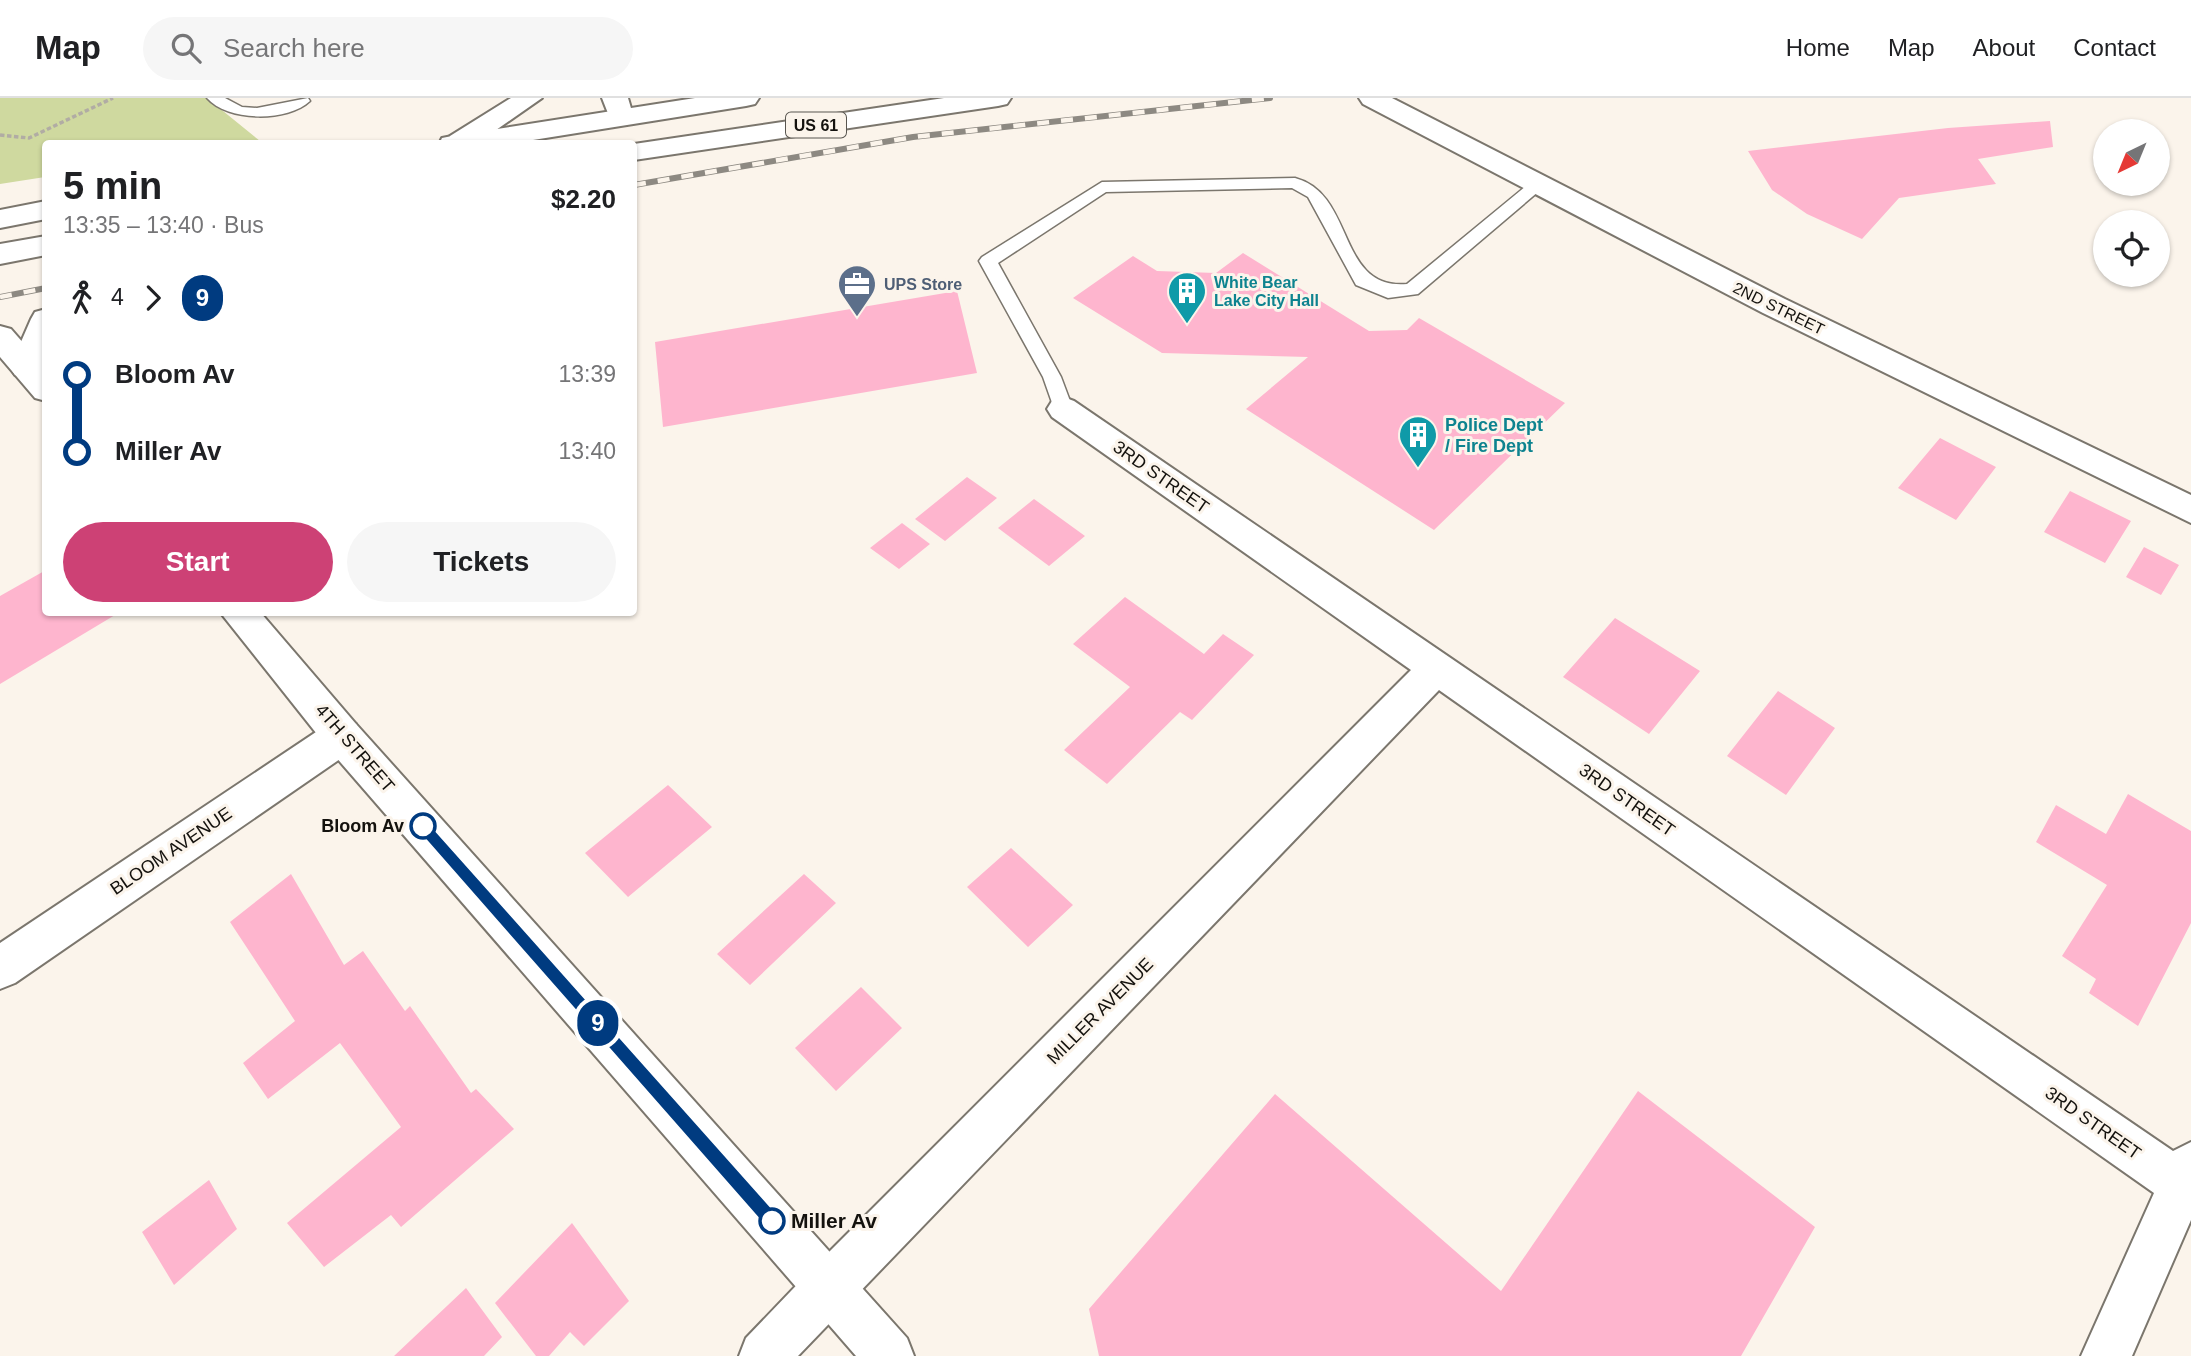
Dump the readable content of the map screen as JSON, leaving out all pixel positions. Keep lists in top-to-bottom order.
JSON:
{
  "streets": {
    "street": [
      "US 61",
      "2ND STREET",
      "3RD STREET",
      "4TH STREET",
      "BLOOM AVENUE",
      "MILLER AVENUE"
    ]
  },
  "crossings": [
    ["3RD STREET", "MILLER AVENUE"],
    ["4TH STREET", "BLOOM AVENUE"],
    ["4TH STREET", "MILLER AVENUE"]
  ],
  "places": {
    "office": ["UPS Store"],
    "building": ["White Bear Lake City Hall", "Police Dept / Fire Dept"],
    "other": ["Bloom Av", "Miller Av"]
  },
  "lines": ["bus line 9"],
  "north": "bottom left",
  "page": {
    "header": "Map",
    "search": "Search here",
    "nav": [
      "Home",
      "Map",
      "About",
      "Contact"
    ],
    "on_map": "9",
    "heading": ["5 min", "13:35 – 13:40 · Bus", "$2.20"],
    "legs": ["4", "9"],
    "list": [
      {
        "name": "Bloom Av",
        "value": "13:39"
      },
      {
        "name": "Miller Av",
        "value": "13:40"
      }
    ],
    "buttons": ["Start", "Tickets"]
  }
}
